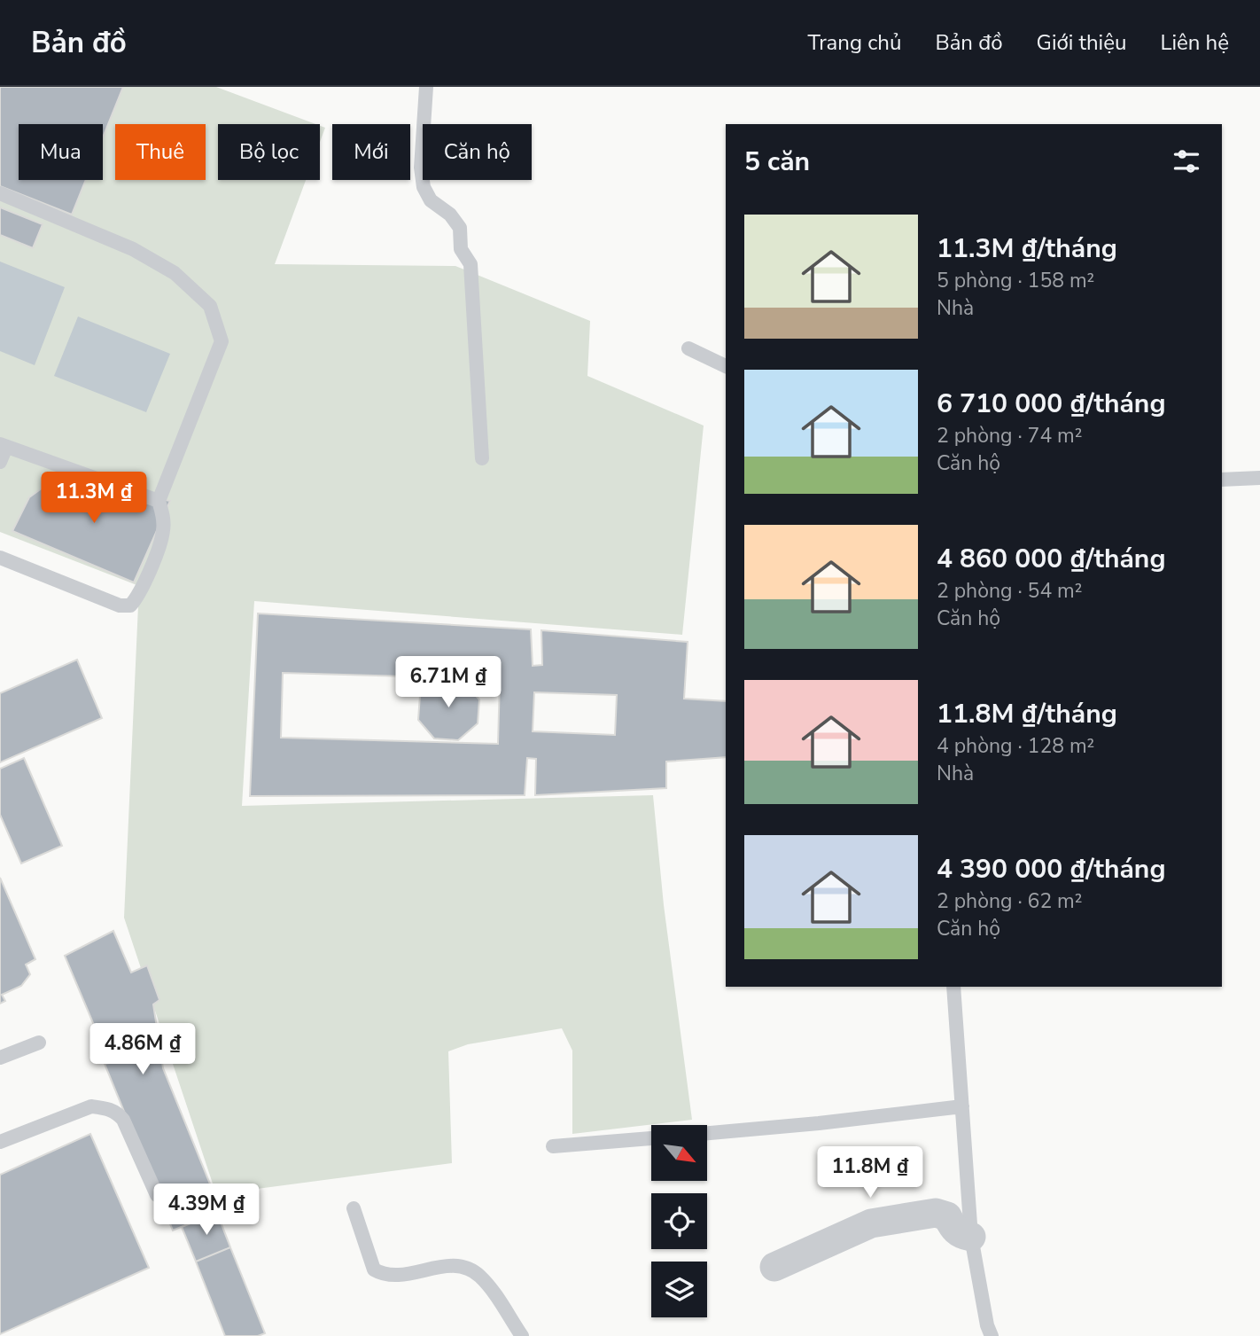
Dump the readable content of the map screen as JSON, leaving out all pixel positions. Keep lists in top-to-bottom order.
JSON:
{
  "north": "bottom right",
  "page": {
    "header": "Bản đồ",
    "nav": [
      "Trang chủ",
      "Bản đồ",
      "Giới thiệu",
      "Liên hệ"
    ],
    "chip": [
      "Mua",
      "Thuê",
      "Bộ lọc",
      "Mới",
      "Căn hộ"
    ],
    "heading": "5 căn",
    "list": [
      {
        "name": "11.3M ₫/tháng",
        "note": "5 phòng · 158 m² · Nhà"
      },
      {
        "name": "6 710 000 ₫/tháng",
        "note": "2 phòng · 74 m² · Căn hộ"
      },
      {
        "name": "4 860 000 ₫/tháng",
        "note": "2 phòng · 54 m² · Căn hộ"
      },
      {
        "name": "11.8M ₫/tháng",
        "note": "4 phòng · 128 m² · Nhà"
      },
      {
        "name": "4 390 000 ₫/tháng",
        "note": "2 phòng · 62 m² · Căn hộ"
      }
    ],
    "price": [
      "11.3M ₫",
      "6.71M ₫",
      "4.86M ₫",
      "11.8M ₫",
      "4.39M ₫"
    ]
  }
}
